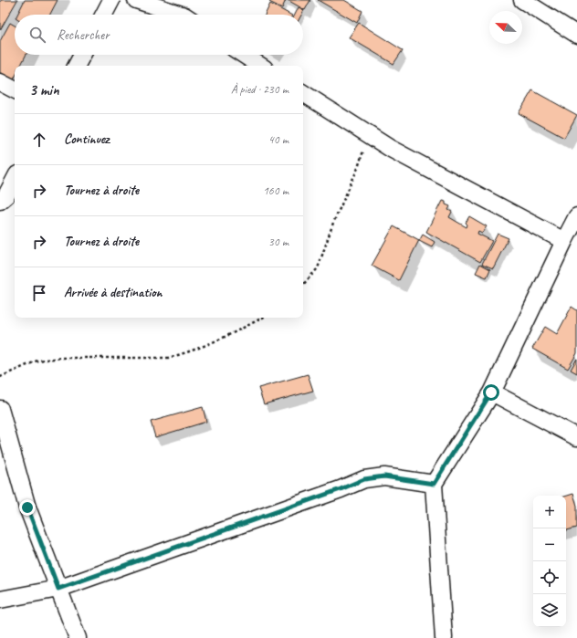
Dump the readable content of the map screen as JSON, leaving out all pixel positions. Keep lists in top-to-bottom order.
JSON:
{
  "north": "top left",
  "page": {
    "search": "Rechercher",
    "heading": ["3 min", "À pied · 230 m"],
    "list": [
      ["Continuez", "40 m"],
      ["Tournez à droite", "160 m"],
      ["Tournez à droite", "30 m"],
      "Arrivée à destination"
    ],
    "map_buttons": ["+", "−"]
  }
}
